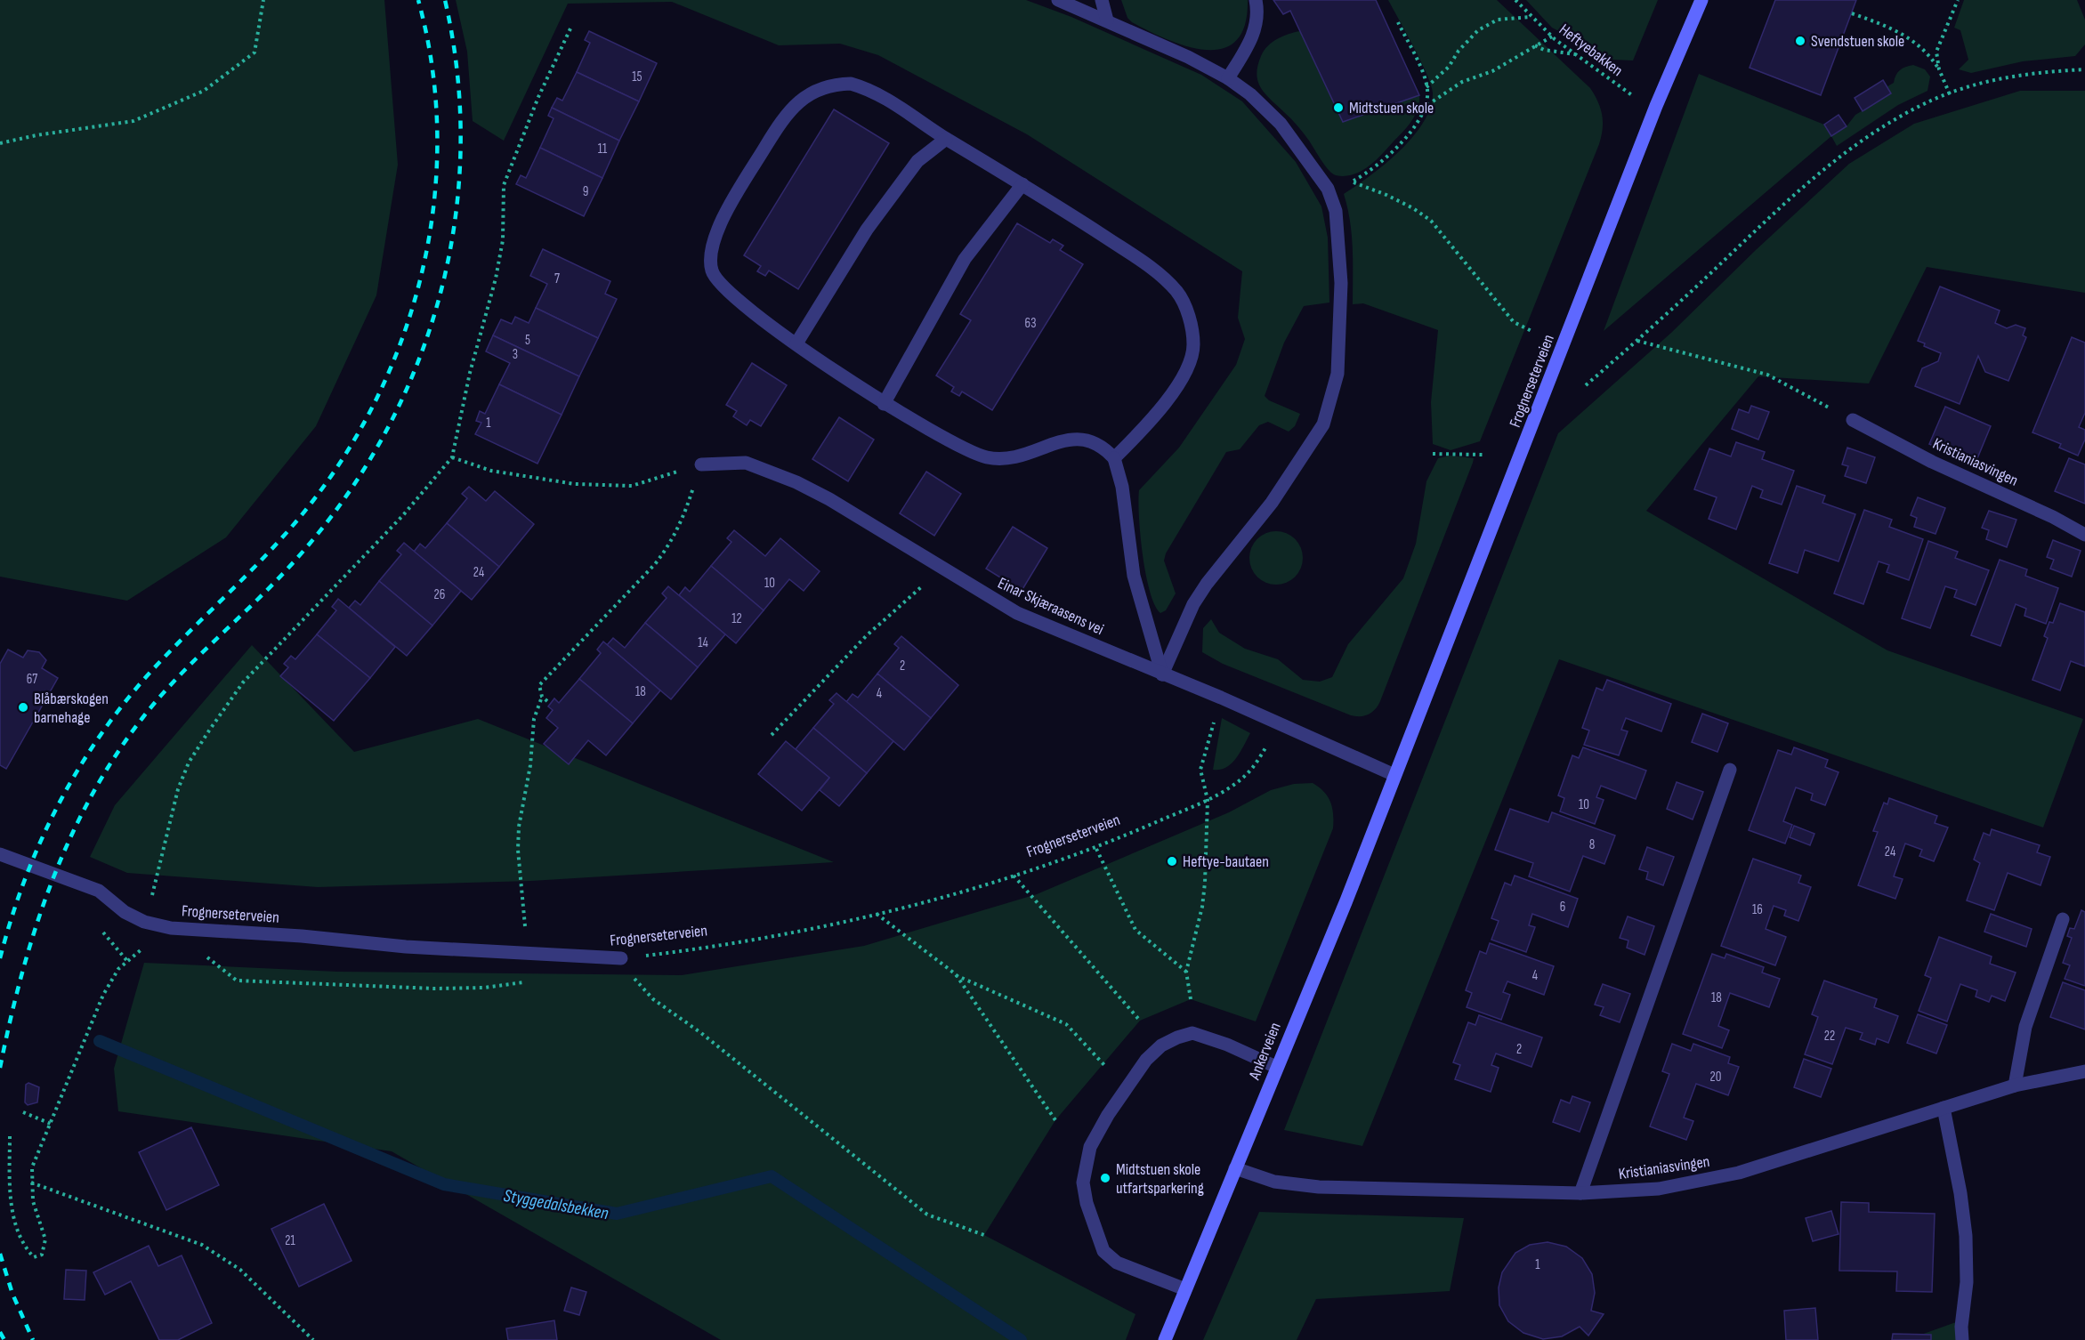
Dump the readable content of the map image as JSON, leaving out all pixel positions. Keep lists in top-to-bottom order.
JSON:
{
  "streets": {
    "main road": ["Frognerseterveien", "Ankerveien"],
    "street": ["Kristianiasvingen", "Einar Skjæraasens vei"],
    "path": ["Heftyebakken"]
  },
  "crossings": [
    ["Frognerseterveien", "Einar Skjæraasens vei"],
    ["Frognerseterveien", "Ankerveien"],
    ["Kristianiasvingen", "Ankerveien"],
    ["Einar Skjæraasens vei", "Ankerveien"]
  ],
  "water": ["Styggedalsbekken"],
  "places": [
    "Svendstuen skole",
    "Midtstuen skole",
    "Blåbærskogen barnehage",
    "Heftye-bautaen",
    "Midtstuen skole utfartsparkering"
  ],
  "house_numbers": [
    "15",
    "11",
    "9",
    "7",
    "63",
    "5",
    "3",
    "1",
    "24",
    "10",
    "26",
    "12",
    "14",
    "2",
    "67",
    "18",
    "4",
    "10",
    "8",
    "24",
    "6",
    "16",
    "4",
    "18",
    "22",
    "2",
    "20",
    "21",
    "1"
  ]
}
